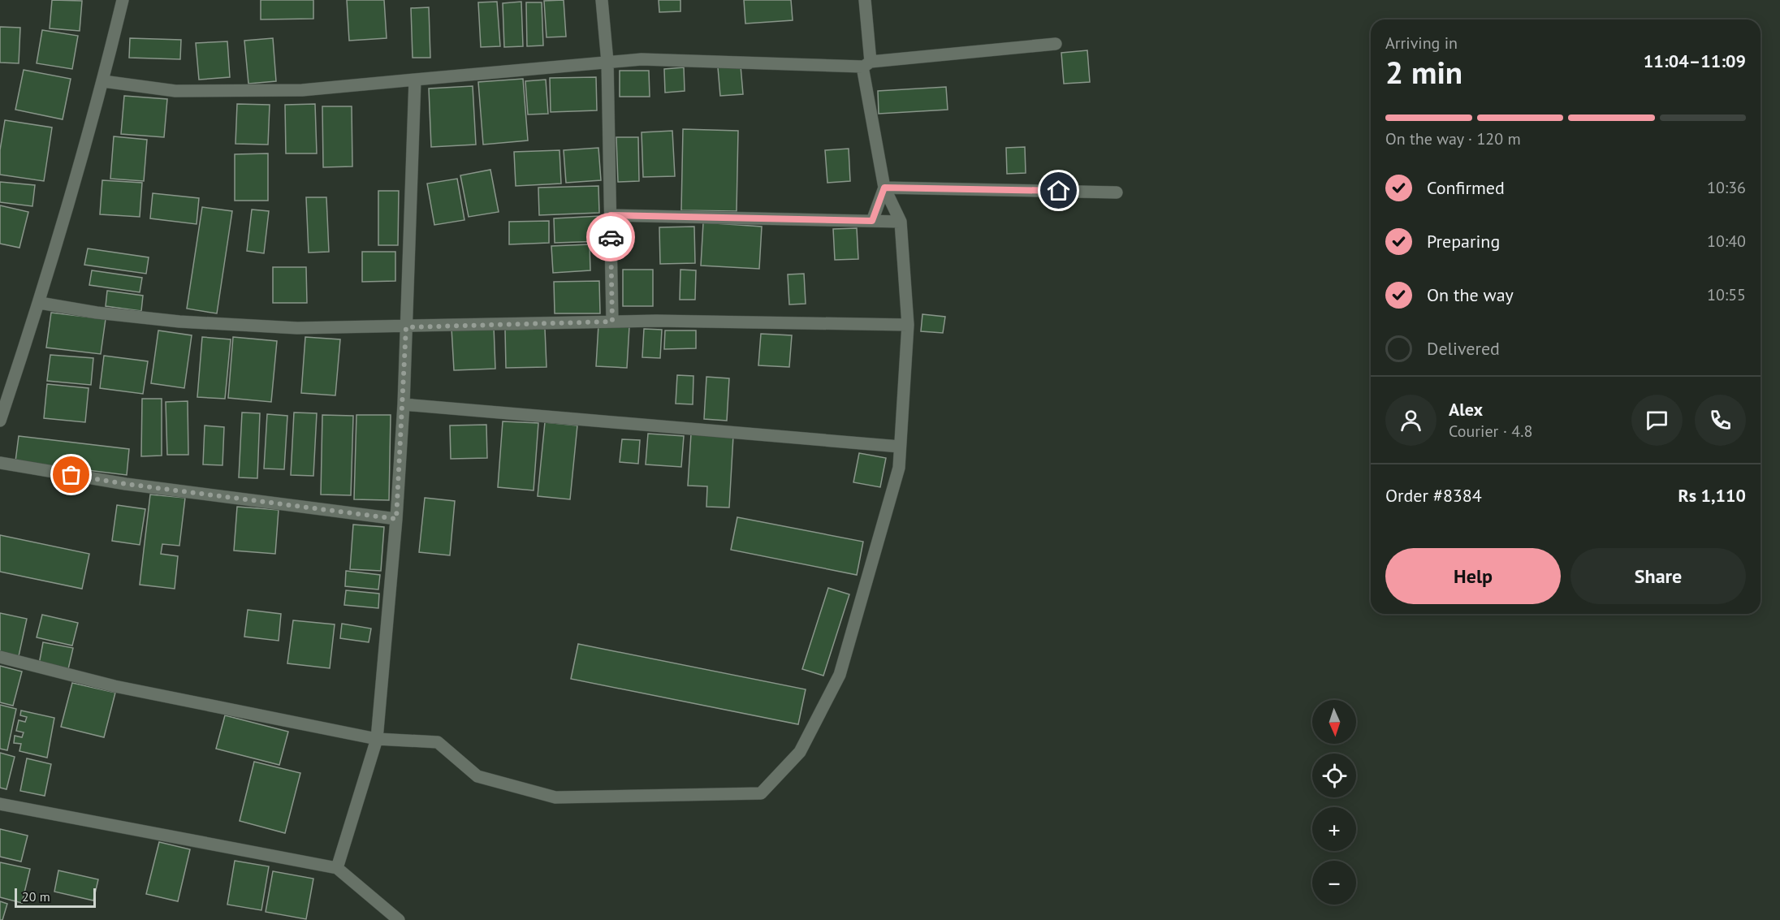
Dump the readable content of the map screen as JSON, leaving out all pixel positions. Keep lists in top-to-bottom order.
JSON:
{
  "scale_bar": "20 m",
  "north": "bottom",
  "page": {
    "heading": ["2 min", "Arriving in", "11:04–11:09"],
    "panel": [
      "Alex",
      "Courier · 4.8",
      "Order #8384",
      "Rs 1,110"
    ],
    "bar": "On the way · 120 m",
    "list": [
      ["Confirmed", "10:36"],
      ["Preparing", "10:40"],
      ["On the way", "10:55"],
      "Delivered"
    ],
    "buttons": ["Help", "Share"],
    "map_buttons": ["+", "−"],
    "scale": "20 m"
  }
}
